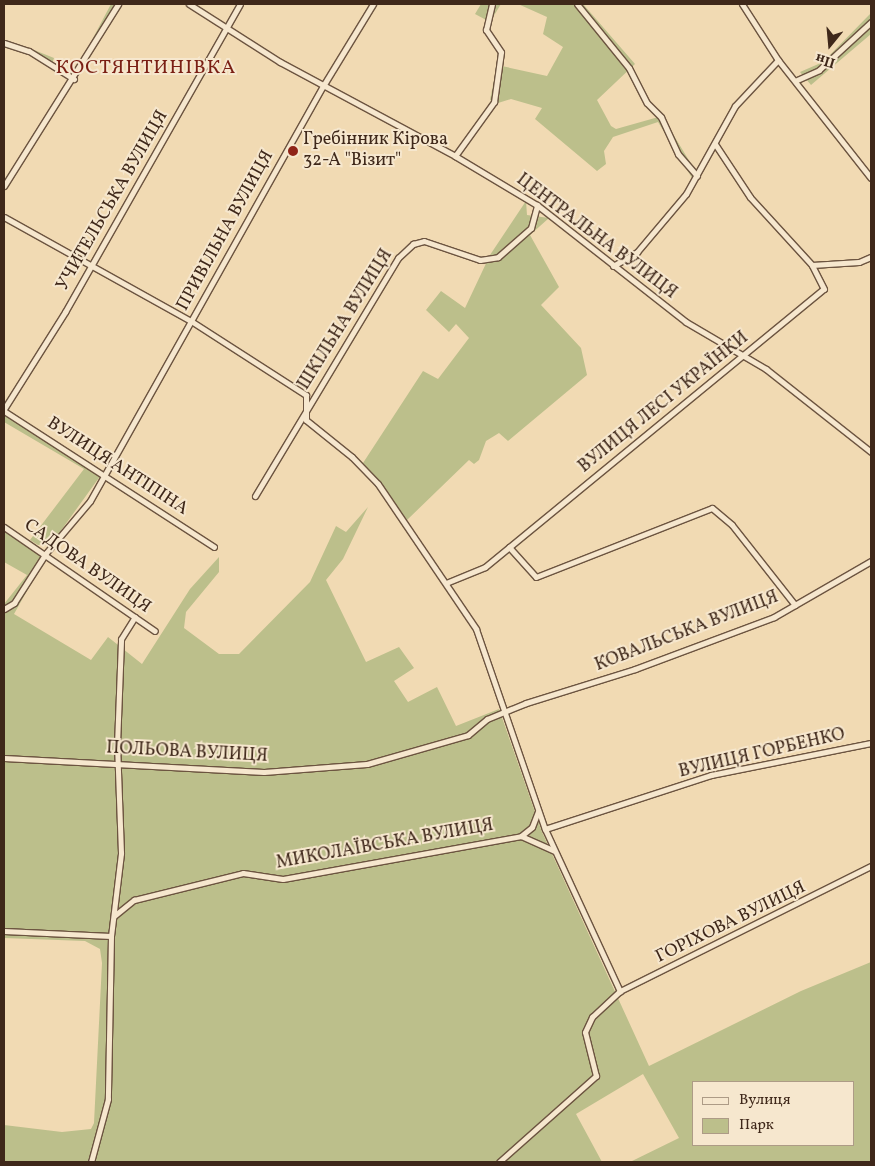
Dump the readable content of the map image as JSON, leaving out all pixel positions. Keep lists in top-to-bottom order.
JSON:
{
  "streets": {
    "street": [
      "УЧИТЕЛЬСЬКА ВУЛИЦЯ",
      "ПРИВІЛЬНА ВУЛИЦЯ",
      "ЦЕНТРАЛЬНА ВУЛИЦЯ",
      "ШКІЛЬНА ВУЛИЦЯ",
      "ВУЛИЦЯ ЛЕСІ УКРАЇНКИ",
      "ВУЛИЦЯ АНТІПІНА",
      "САДОВА ВУЛИЦЯ",
      "КОВАЛЬСЬКА ВУЛИЦЯ",
      "ПОЛЬОВА ВУЛИЦЯ",
      "ВУЛИЦЯ ГОРБЕНКО",
      "МИКОЛАЇВСЬКА ВУЛИЦЯ",
      "ГОРІХОВА ВУЛИЦЯ"
    ]
  },
  "crossings": [
    ["УЧИТЕЛЬСЬКА ВУЛИЦЯ", "ЦЕНТРАЛЬНА ВУЛИЦЯ"],
    ["УЧИТЕЛЬСЬКА ВУЛИЦЯ", "ВУЛИЦЯ АНТІПІНА"],
    ["ПРИВІЛЬНА ВУЛИЦЯ", "ЦЕНТРАЛЬНА ВУЛИЦЯ"],
    ["ПРИВІЛЬНА ВУЛИЦЯ", "ВУЛИЦЯ АНТІПІНА"],
    ["ПРИВІЛЬНА ВУЛИЦЯ", "САДОВА ВУЛИЦЯ"],
    ["ЦЕНТРАЛЬНА ВУЛИЦЯ", "ШКІЛЬНА ВУЛИЦЯ"],
    ["ЦЕНТРАЛЬНА ВУЛИЦЯ", "ВУЛИЦЯ ЛЕСІ УКРАЇНКИ"],
    ["КОВАЛЬСЬКА ВУЛИЦЯ", "ПОЛЬОВА ВУЛИЦЯ"]
  ],
  "districts": ["КОСТЯНТИНІВКА"],
  "places": ["Гребінник Кірова 32-А \"Візит\""],
  "legend": ["Вулиця", "Парк"],
  "north": "bottom"
}
